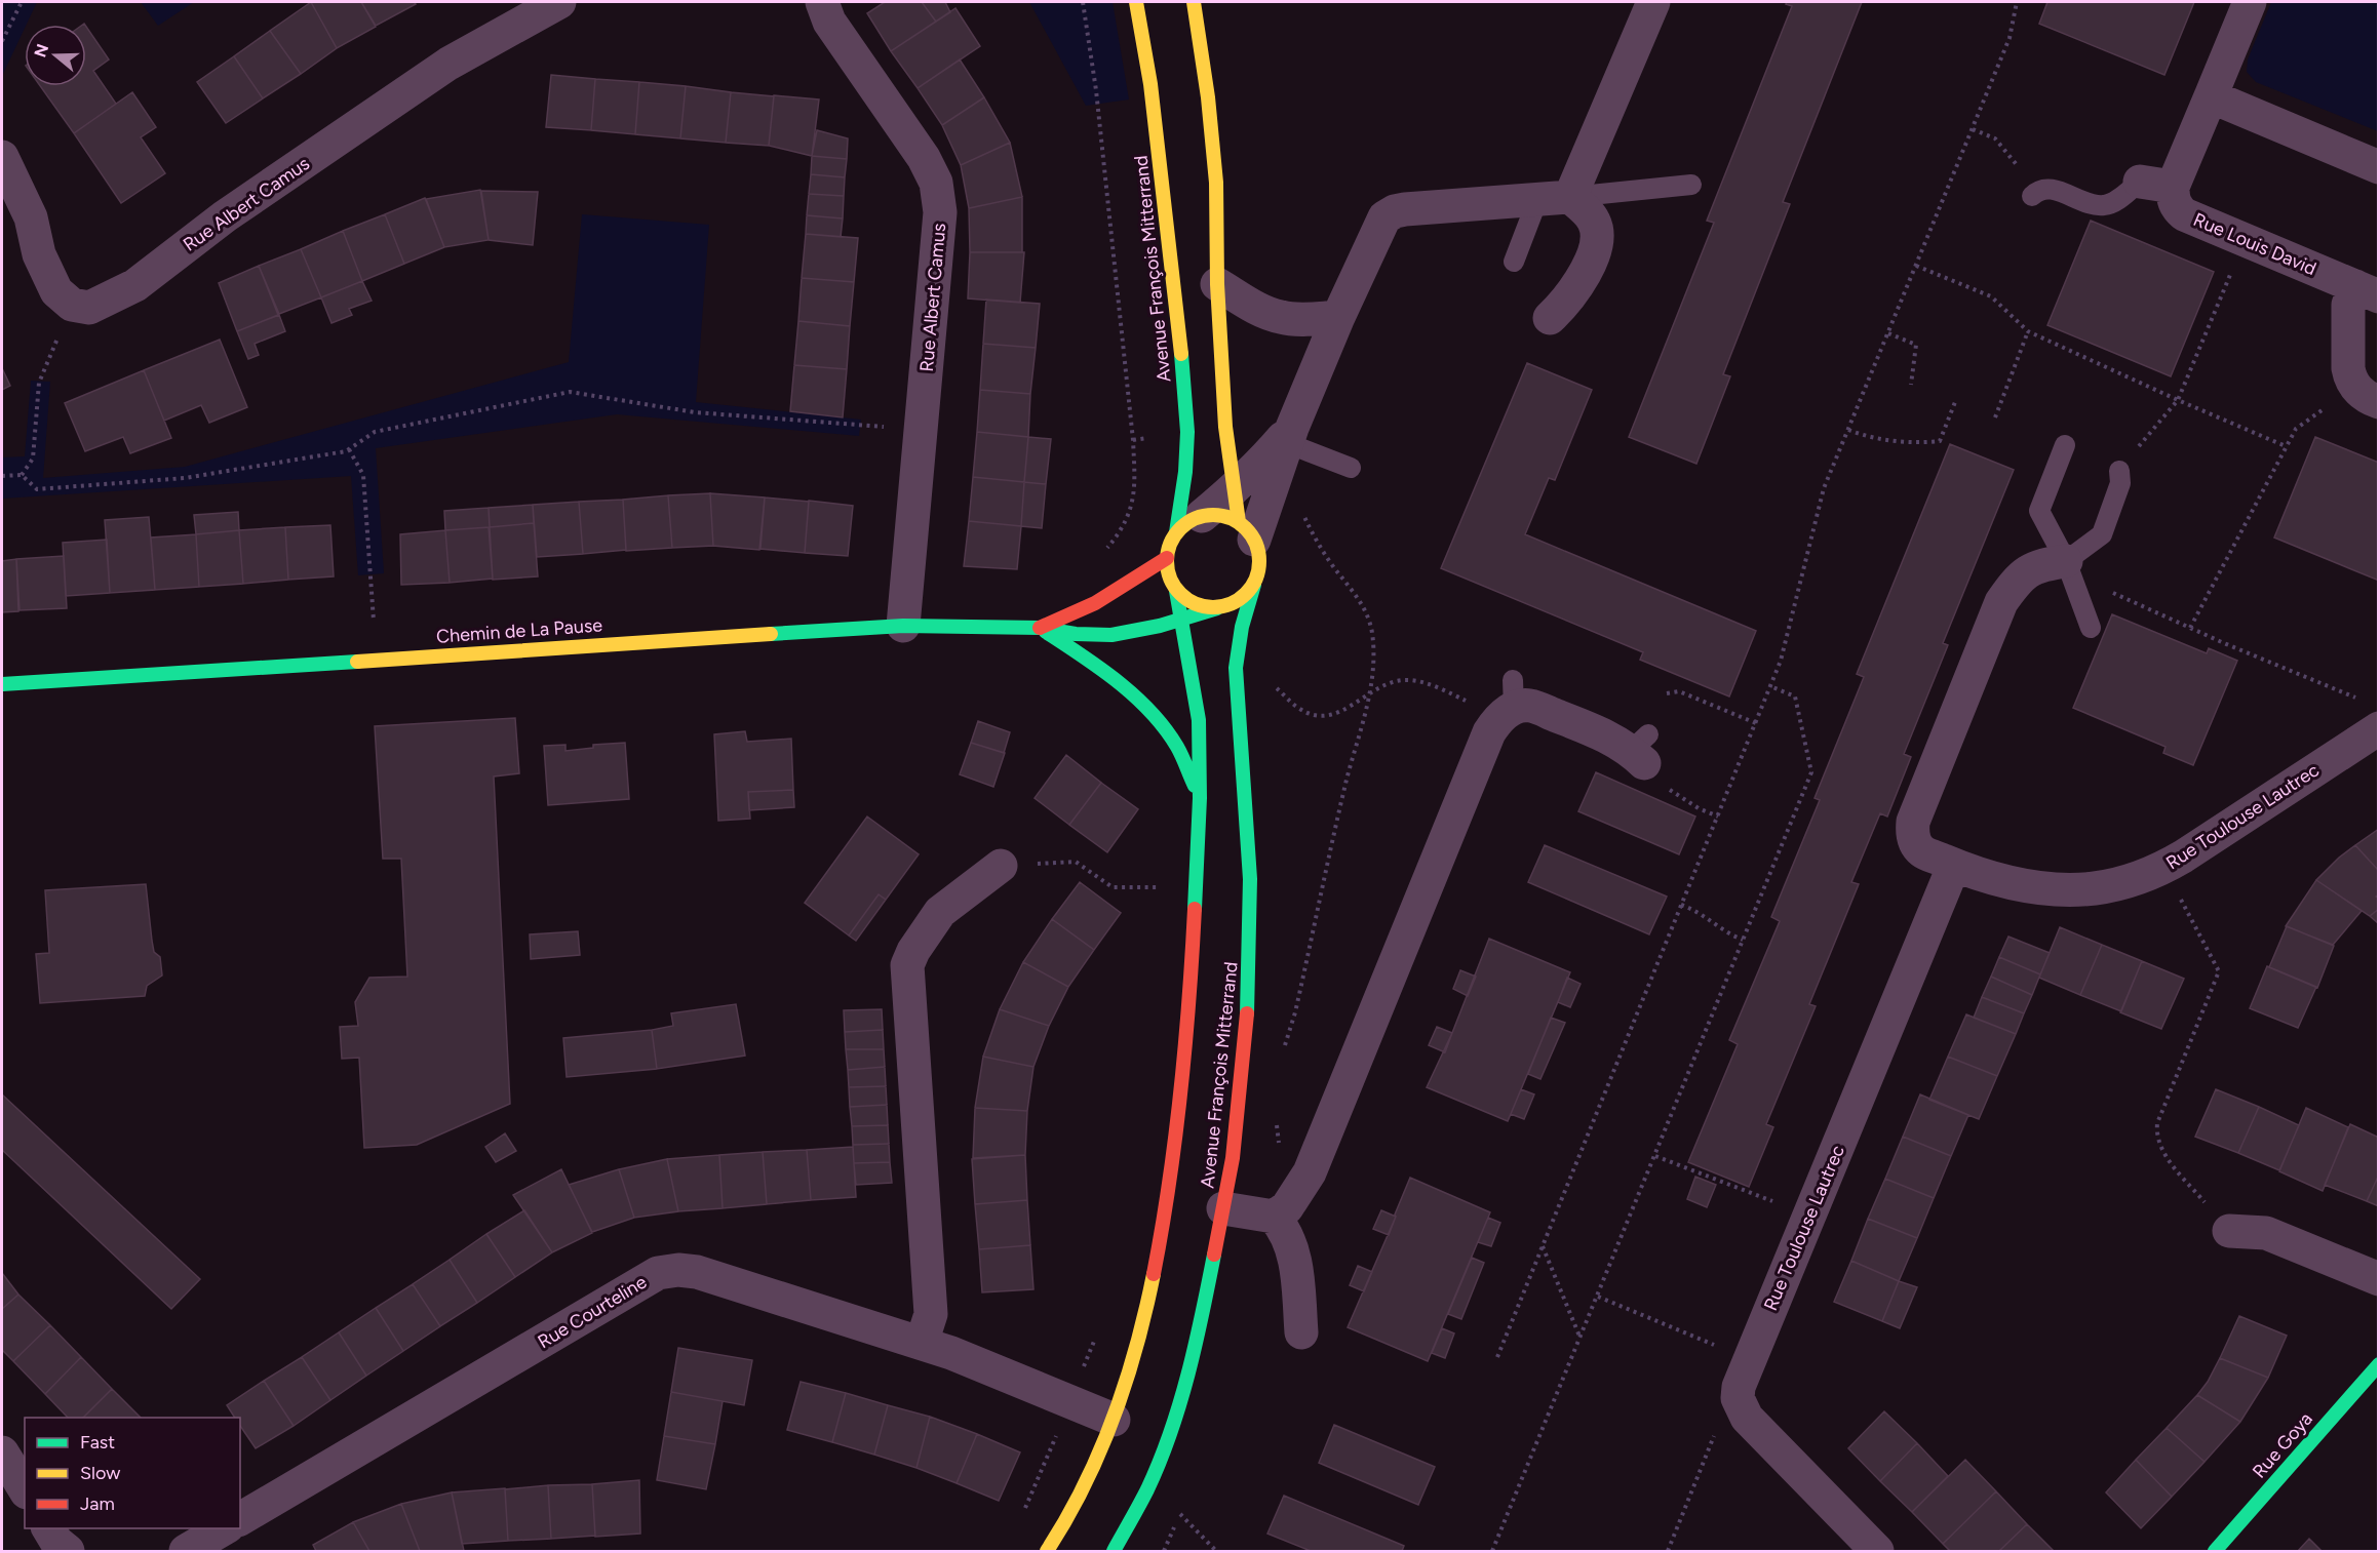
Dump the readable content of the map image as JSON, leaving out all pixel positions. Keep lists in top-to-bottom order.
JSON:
{
  "streets": {
    "street": [
      "Rue Albert Camus",
      "Rue Louis David",
      "Avenue François Mitterrand",
      "Chemin de La Pause",
      "Rue Toulouse Lautrec",
      "Rue Courteline",
      "Rue Goya"
    ]
  },
  "crossings": [
    ["Rue Albert Camus", "Chemin de La Pause"],
    ["Avenue François Mitterrand", "Chemin de La Pause"],
    ["Avenue François Mitterrand", "Rue Courteline"]
  ],
  "legend": ["Fast", "Slow", "Jam"],
  "north": "left"
}
